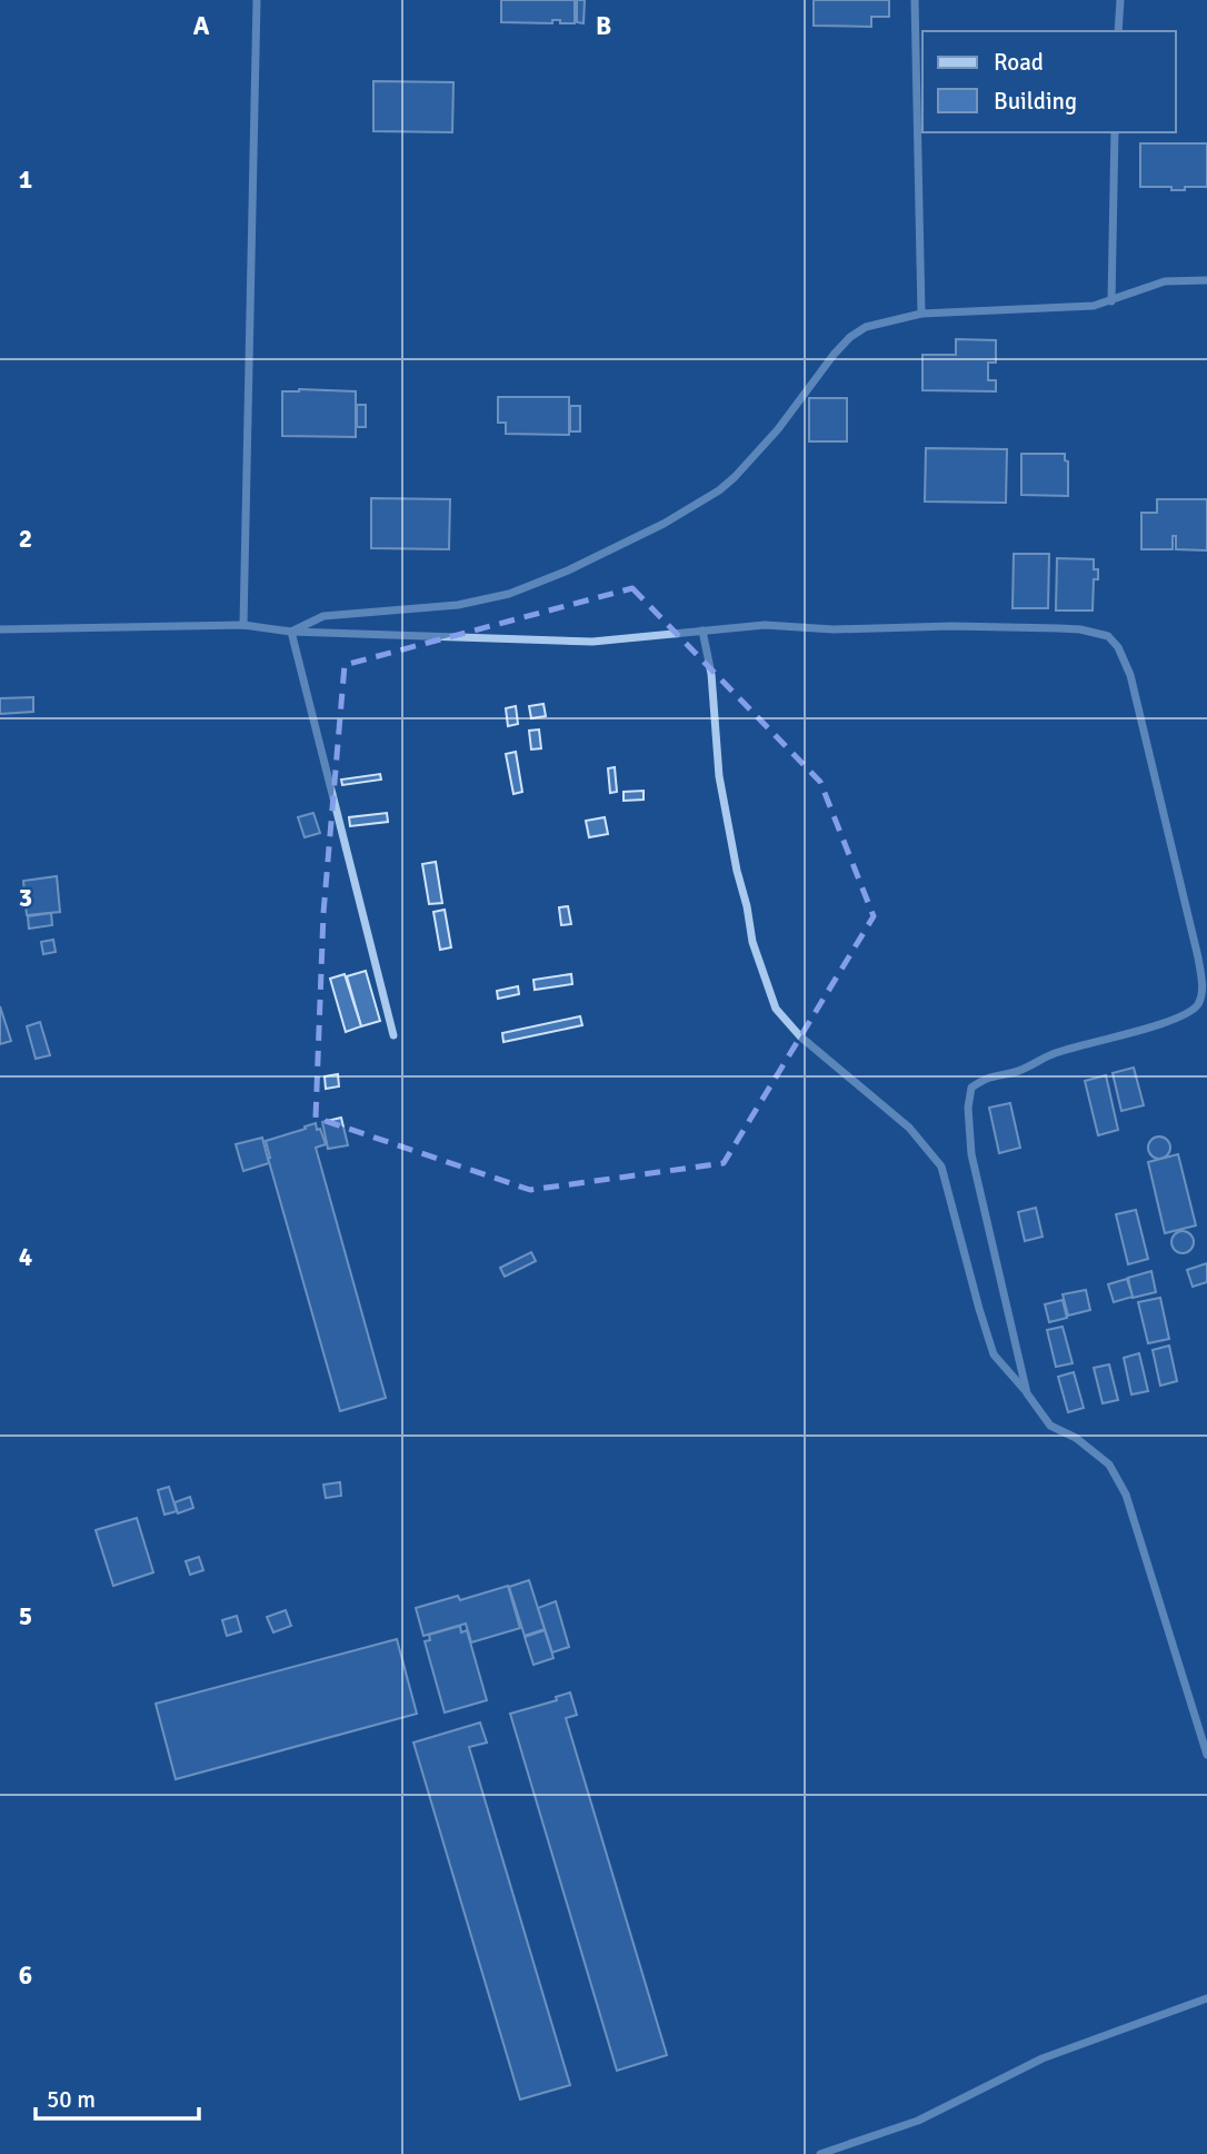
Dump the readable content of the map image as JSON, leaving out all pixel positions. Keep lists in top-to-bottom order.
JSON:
{
  "legend": ["Road", "Building"],
  "scale_bar": "50 m",
  "grid": {
    "columns": ["A", "B"],
    "rows": [
      "1",
      "2",
      "3",
      "4",
      "5",
      "6"
    ]
  }
}
